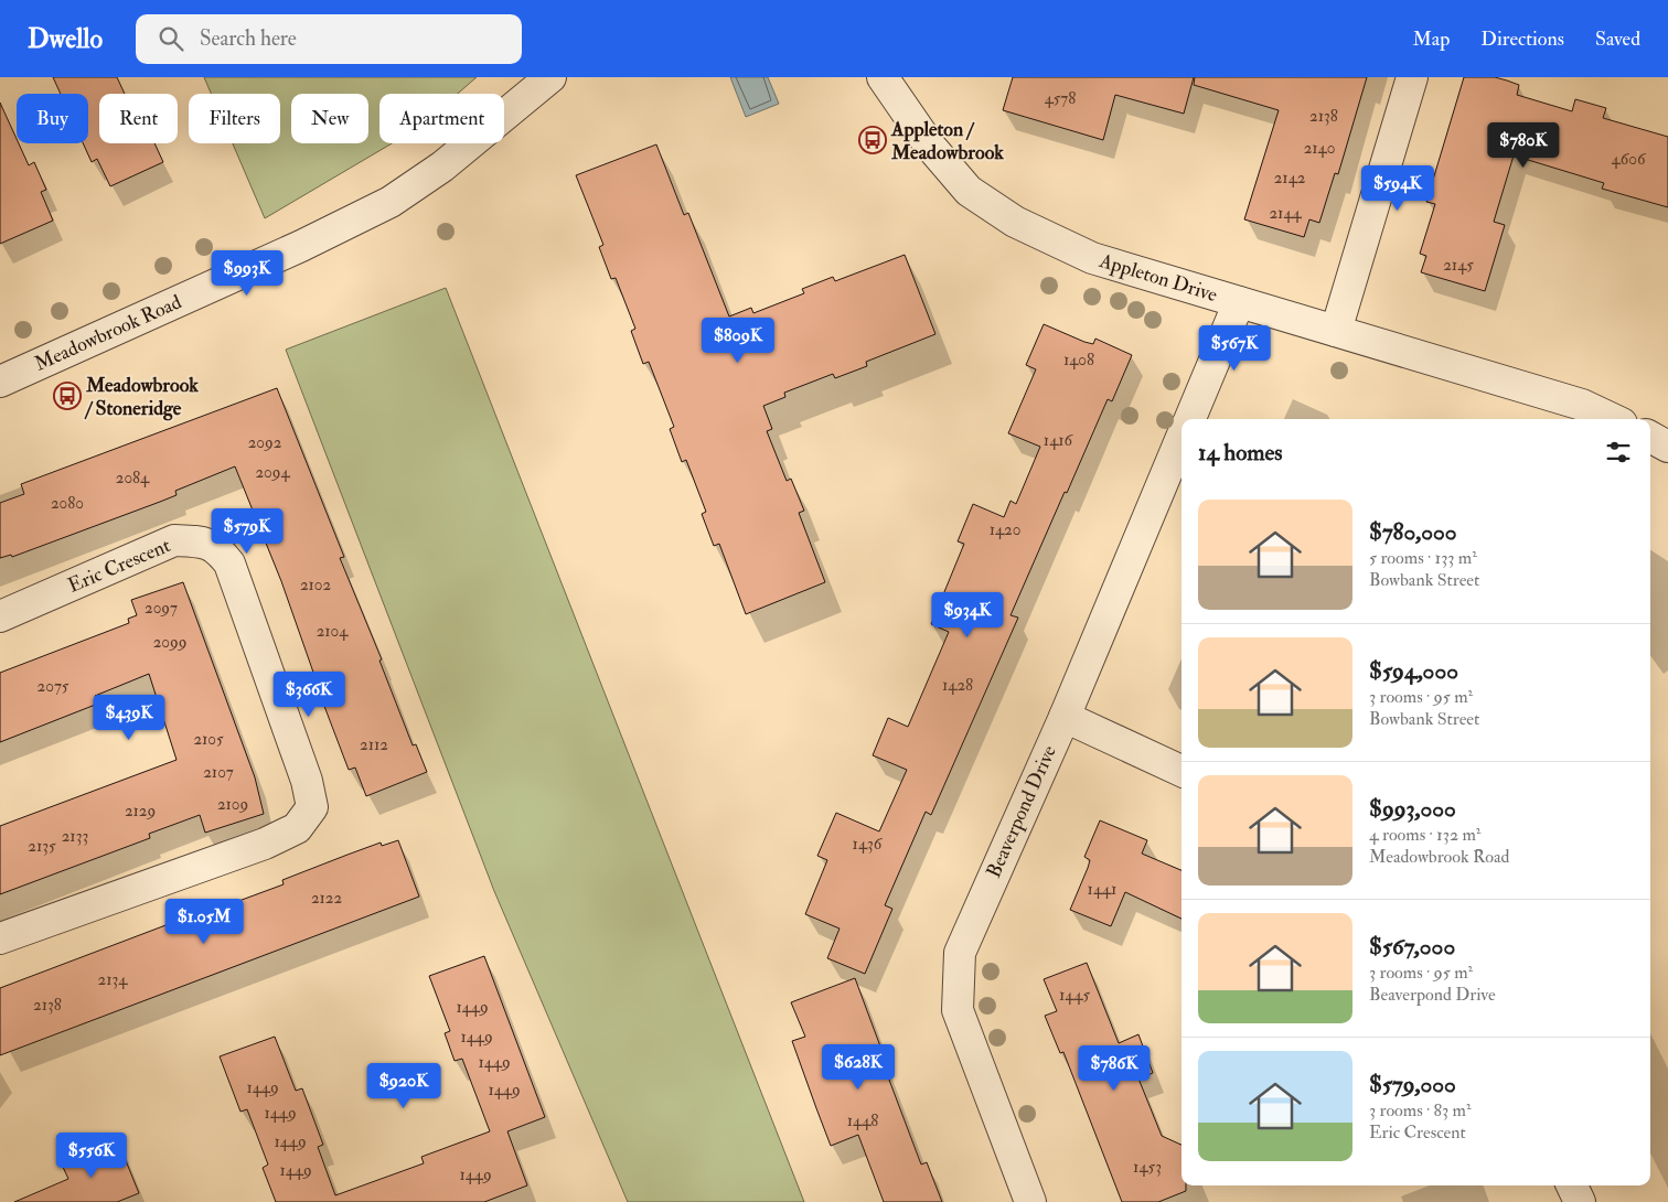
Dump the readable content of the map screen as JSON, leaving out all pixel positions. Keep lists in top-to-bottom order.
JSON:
{
  "streets": {
    "street": [
      "Appleton Drive",
      "Meadowbrook Road",
      "Eric Crescent",
      "Beaverpond Drive"
    ]
  },
  "places": {
    "bus stop": ["Appleton / Meadowbrook", "Meadowbrook / Stoneridge"]
  },
  "house_numbers": [
    "4578",
    "2138",
    "2140",
    "4606",
    "2142",
    "2144",
    "2145",
    "1408",
    "1416",
    "2092",
    "2094",
    "2084",
    "2080",
    "1420",
    "2102",
    "2097",
    "2104",
    "2099",
    "1428",
    "2075",
    "2105",
    "2112",
    "2107",
    "2109",
    "2129",
    "2133",
    "1436",
    "2135",
    "1441",
    "2122",
    "2134",
    "1445",
    "2138",
    "1449",
    "1449",
    "1449",
    "1449",
    "1449",
    "1449",
    "1448",
    "1449",
    "1453",
    "1449",
    "1449"
  ],
  "page": {
    "header": "Dwello",
    "search": "Search here",
    "nav": ["Map", "Directions", "Saved"],
    "chip": [
      "Buy",
      "Rent",
      "Filters",
      "New",
      "Apartment"
    ],
    "price": [
      "$780K",
      "$594K",
      "$993K",
      "$809K",
      "$567K",
      "$579K",
      "$934K",
      "$366K",
      "$439K",
      "$1.05M",
      "$628K",
      "$786K",
      "$920K",
      "$556K"
    ],
    "heading": "14 homes",
    "list": [
      {
        "name": "$780,000",
        "note": "5 rooms · 133 m² · Bowbank Street"
      },
      {
        "name": "$594,000",
        "note": "3 rooms · 95 m² · Bowbank Street"
      },
      {
        "name": "$993,000",
        "note": "4 rooms · 132 m² · Meadowbrook Road"
      },
      {
        "name": "$567,000",
        "note": "3 rooms · 95 m² · Beaverpond Drive"
      },
      {
        "name": "$579,000",
        "note": "3 rooms · 83 m² · Eric Crescent"
      }
    ]
  }
}
